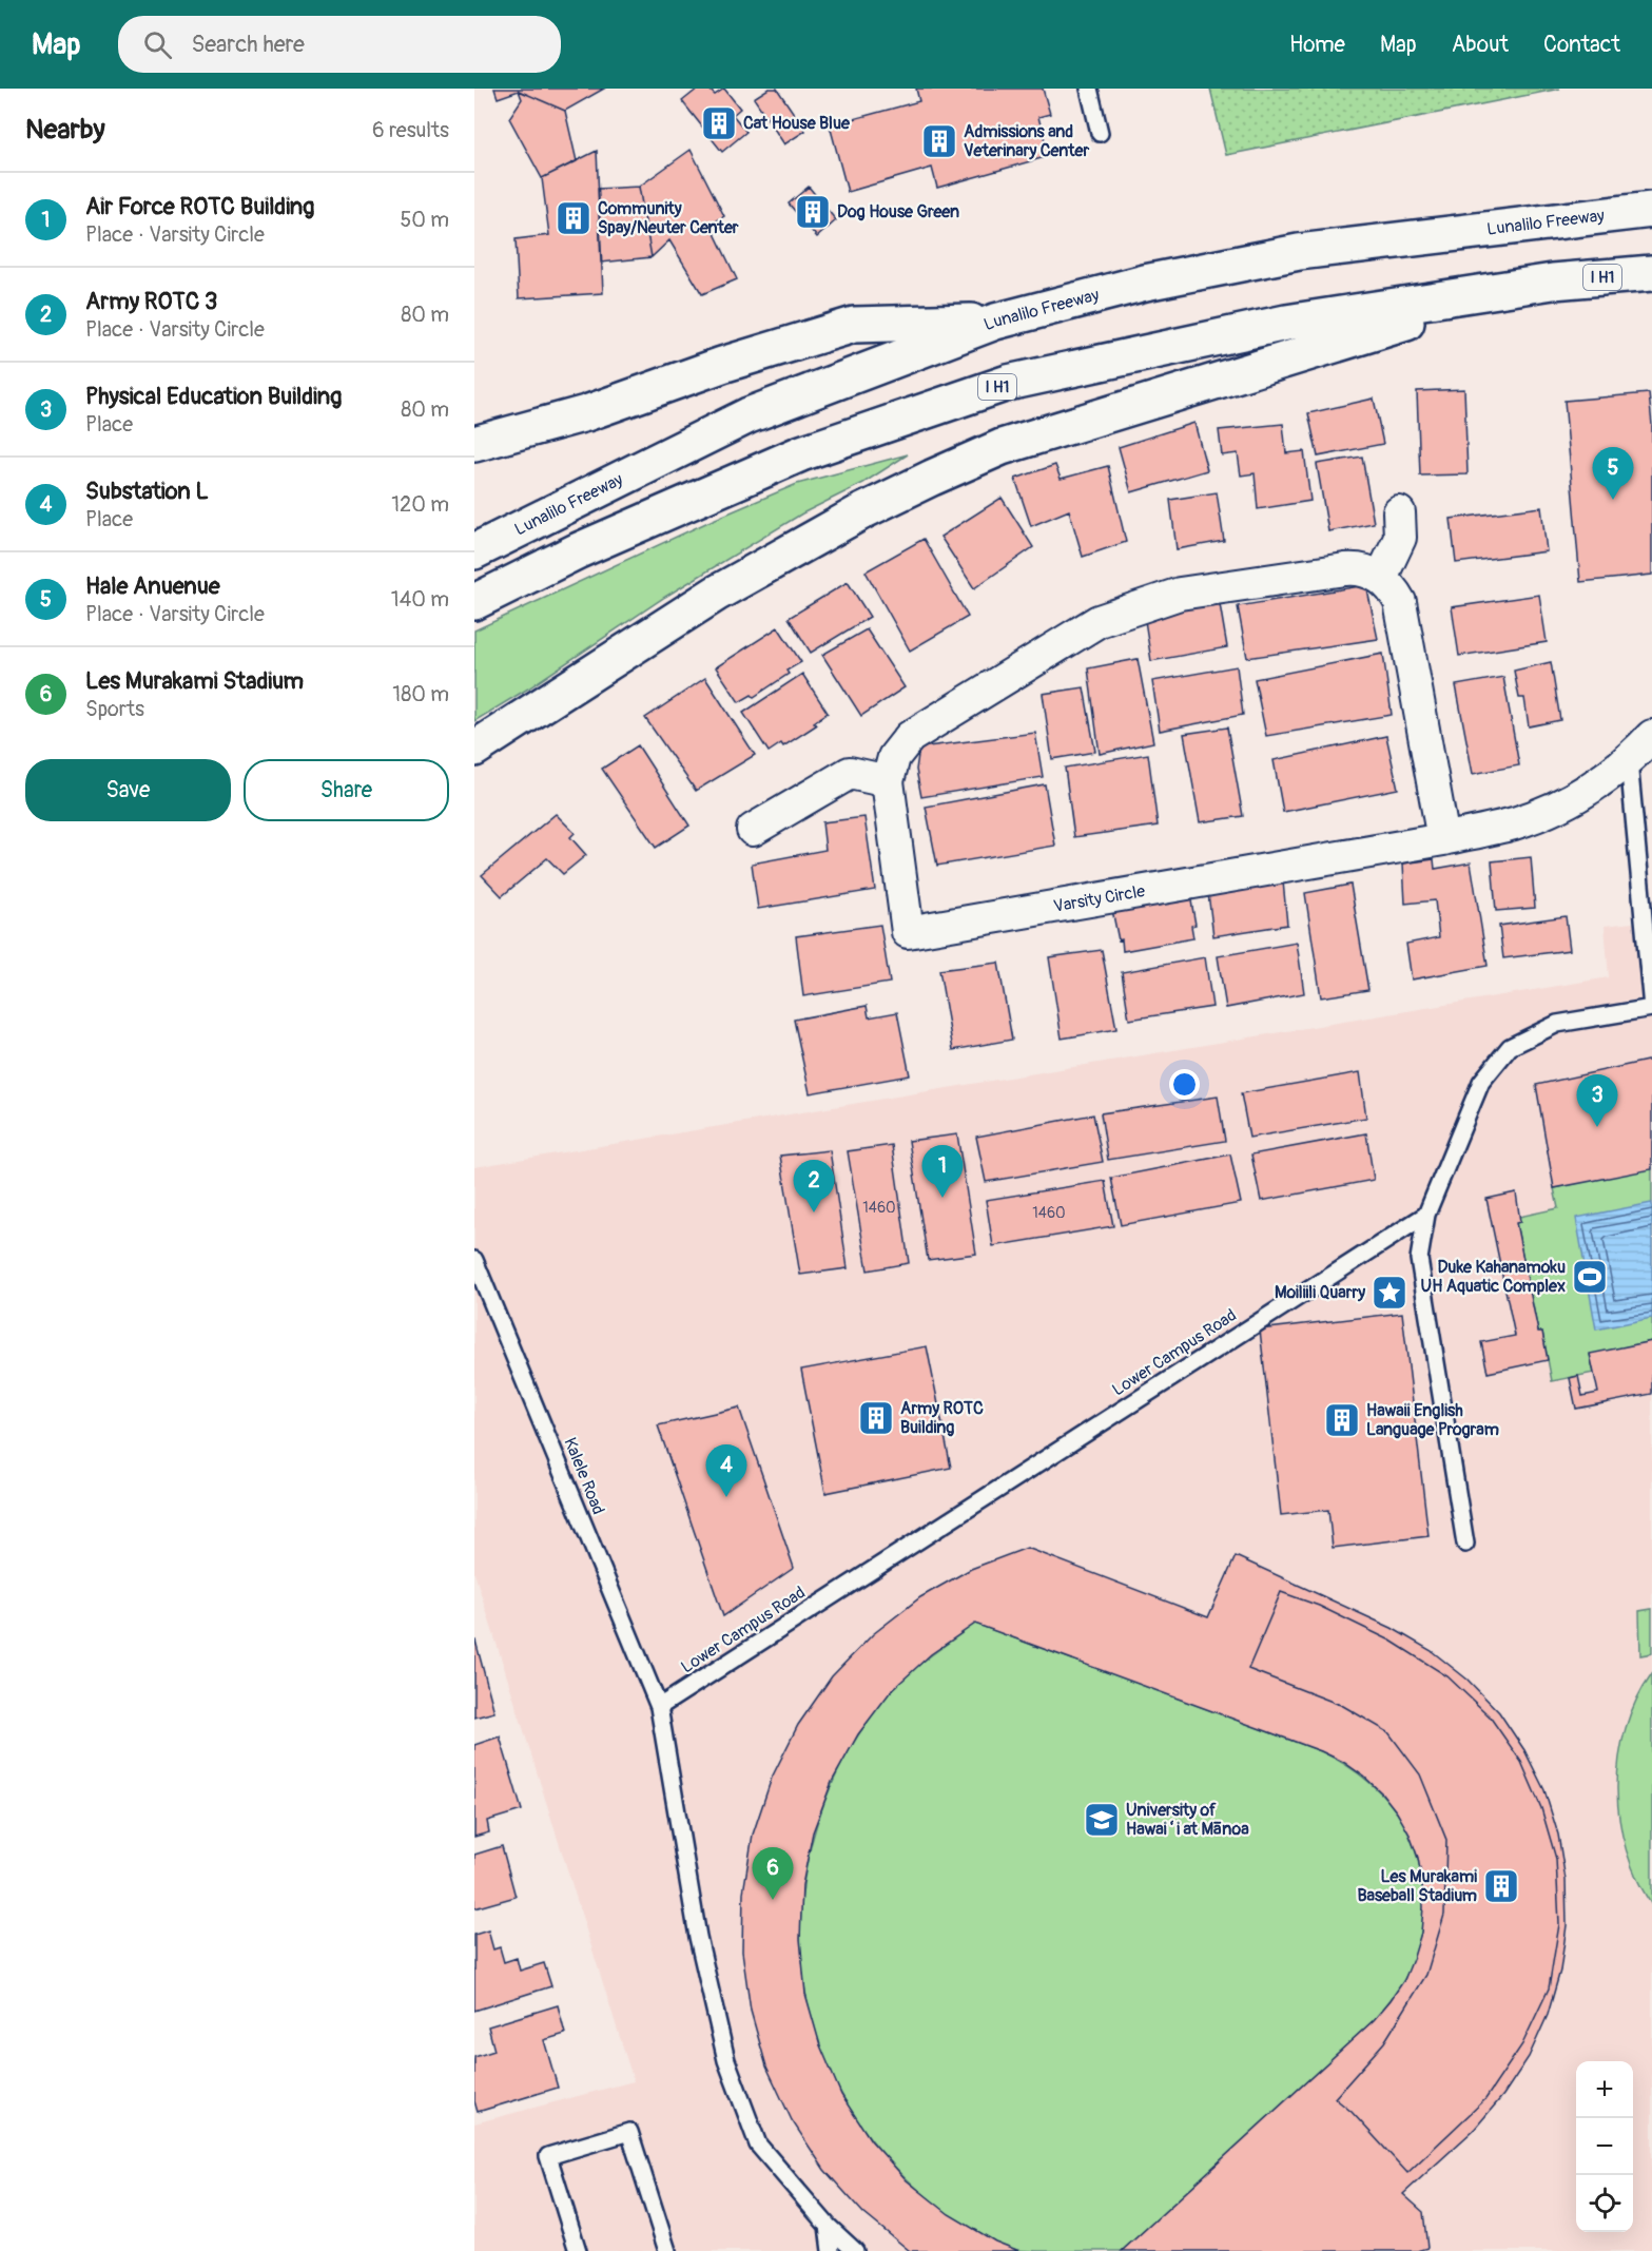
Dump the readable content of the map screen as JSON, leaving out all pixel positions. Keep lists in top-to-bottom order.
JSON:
{
  "streets": {
    "highway": ["Lunalilo Freeway", "I H1"],
    "street": ["Varsity Circle"],
    "lane": ["Lower Campus Road", "Kalele Road"]
  },
  "crossings": [
    ["Lower Campus Road", "Kalele Road"]
  ],
  "places": {
    "building": [
      "Cat House Blue",
      "Admissions and Veterinary Center",
      "Dog House Green",
      "Community Spay/Neuter Center",
      "Army ROTC Building",
      "Hawaii English Language Program",
      "Les Murakami Baseball Stadium"
    ],
    "sports": ["Duke Kahanamoku UH Aquatic Complex"],
    "place": ["Moiliili Quarry"],
    "school or university": ["University of Hawaiʻi at Mānoa"]
  },
  "house_numbers": ["1460", "1460"],
  "page": {
    "header": "Map",
    "search": "Search here",
    "nav": [
      "Home",
      "Map",
      "About",
      "Contact"
    ],
    "heading": ["Nearby", "6 results"],
    "list": [
      {
        "mark": "1",
        "name": "Air Force ROTC Building",
        "note": "Place · Varsity Circle",
        "value": "50 m"
      },
      {
        "mark": "2",
        "name": "Army ROTC 3",
        "note": "Place · Varsity Circle",
        "value": "80 m"
      },
      {
        "mark": "3",
        "name": "Physical Education Building",
        "note": "Place",
        "value": "80 m"
      },
      {
        "mark": "4",
        "name": "Substation L",
        "note": "Place",
        "value": "120 m"
      },
      {
        "mark": "5",
        "name": "Hale Anuenue",
        "note": "Place · Varsity Circle",
        "value": "140 m"
      },
      {
        "mark": "6",
        "name": "Les Murakami Stadium",
        "note": "Sports",
        "value": "180 m"
      }
    ],
    "pins": [
      "5",
      "3",
      "1",
      "2",
      "4",
      "6"
    ],
    "buttons": ["Save", "Share"],
    "map_buttons": ["+", "−"]
  }
}
